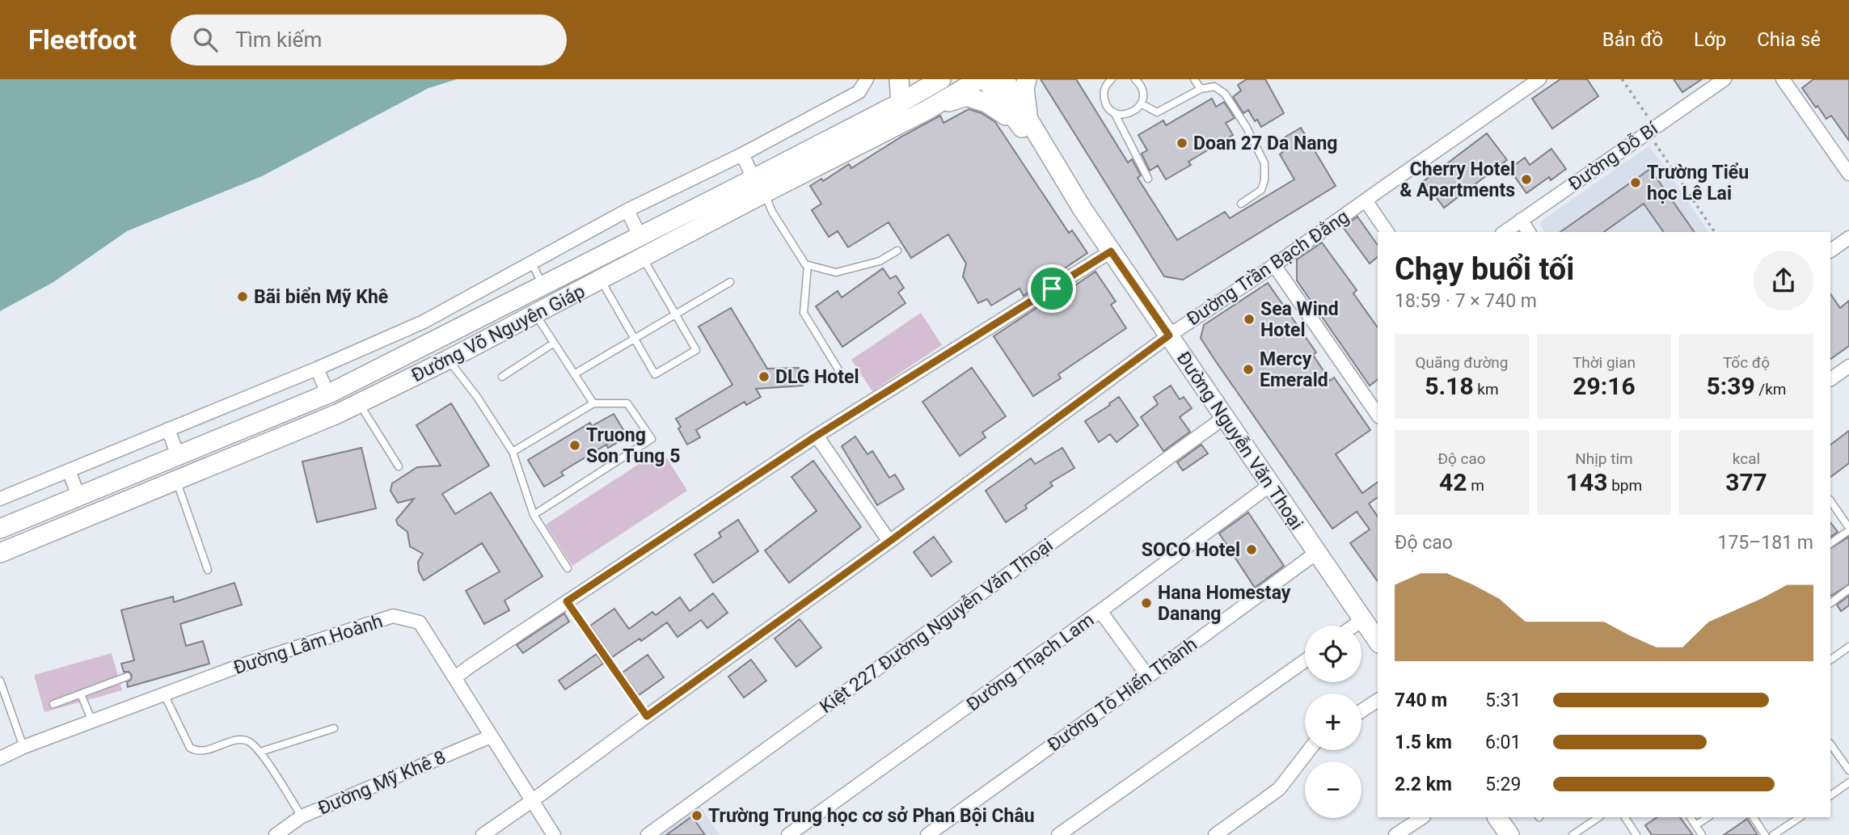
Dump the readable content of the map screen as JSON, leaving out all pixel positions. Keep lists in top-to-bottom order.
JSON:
{
  "streets": {
    "main road": ["Đường Võ Nguyên Giáp", "Đường Nguyễn Văn Thoại"],
    "street": [
      "Đường Đỗ Bí",
      "Đường Trần Bạch Đằng",
      "Kiệt 227 Đường Nguyễn Văn Thoại",
      "Đường Lâm Hoành",
      "Đường Thạch Lam",
      "Đường Tô Hiến Thành",
      "Đường Mỹ Khê 8"
    ]
  },
  "crossings": [
    ["Đường Trần Bạch Đằng", "Đường Nguyễn Văn Thoại"],
    ["Đường Trần Bạch Đằng", "Đường Lâm Hoành"],
    ["Đường Nguyễn Văn Thoại", "Kiệt 227 Đường Nguyễn Văn Thoại"],
    ["Đường Nguyễn Văn Thoại", "Đường Thạch Lam"],
    ["Đường Nguyễn Văn Thoại", "Đường Tô Hiến Thành"],
    ["Đường Lâm Hoành", "Đường Mỹ Khê 8"]
  ],
  "places": [
    "Doan 27 Da Nang",
    "Cherry Hotel & Apartments",
    "Trường Tiểu học Lê Lai",
    "Bãi biển Mỹ Khê",
    "Sea Wind Hotel",
    "Mercy Emerald",
    "DLG Hotel",
    "Truong Son Tung 5",
    "SOCO Hotel",
    "Hana Homestay Danang",
    "Trường Trung học cơ sở Phan Bội Châu"
  ],
  "page": {
    "header": "Fleetfoot",
    "search": "Tìm kiếm",
    "nav": ["Bản đồ", "Lớp", "Chia sẻ"],
    "heading": ["Chạy buổi tối", "18:59 · 7 × 740 m"],
    "stats": [
      ["Quãng đường", "5.18 km"],
      ["Thời gian", "29:16"],
      ["Tốc độ", "5:39 /km"],
      ["Độ cao", "42 m"],
      ["Nhịp tim", "143 bpm"],
      ["kcal", "377"]
    ],
    "chart": ["Độ cao", "175–181 m"],
    "map_buttons": ["+", "−"],
    "list": [
      {
        "name": "740 m",
        "note": "5:31"
      },
      {
        "name": "1.5 km",
        "note": "6:01"
      },
      {
        "name": "2.2 km",
        "note": "5:29"
      }
    ]
  }
}
